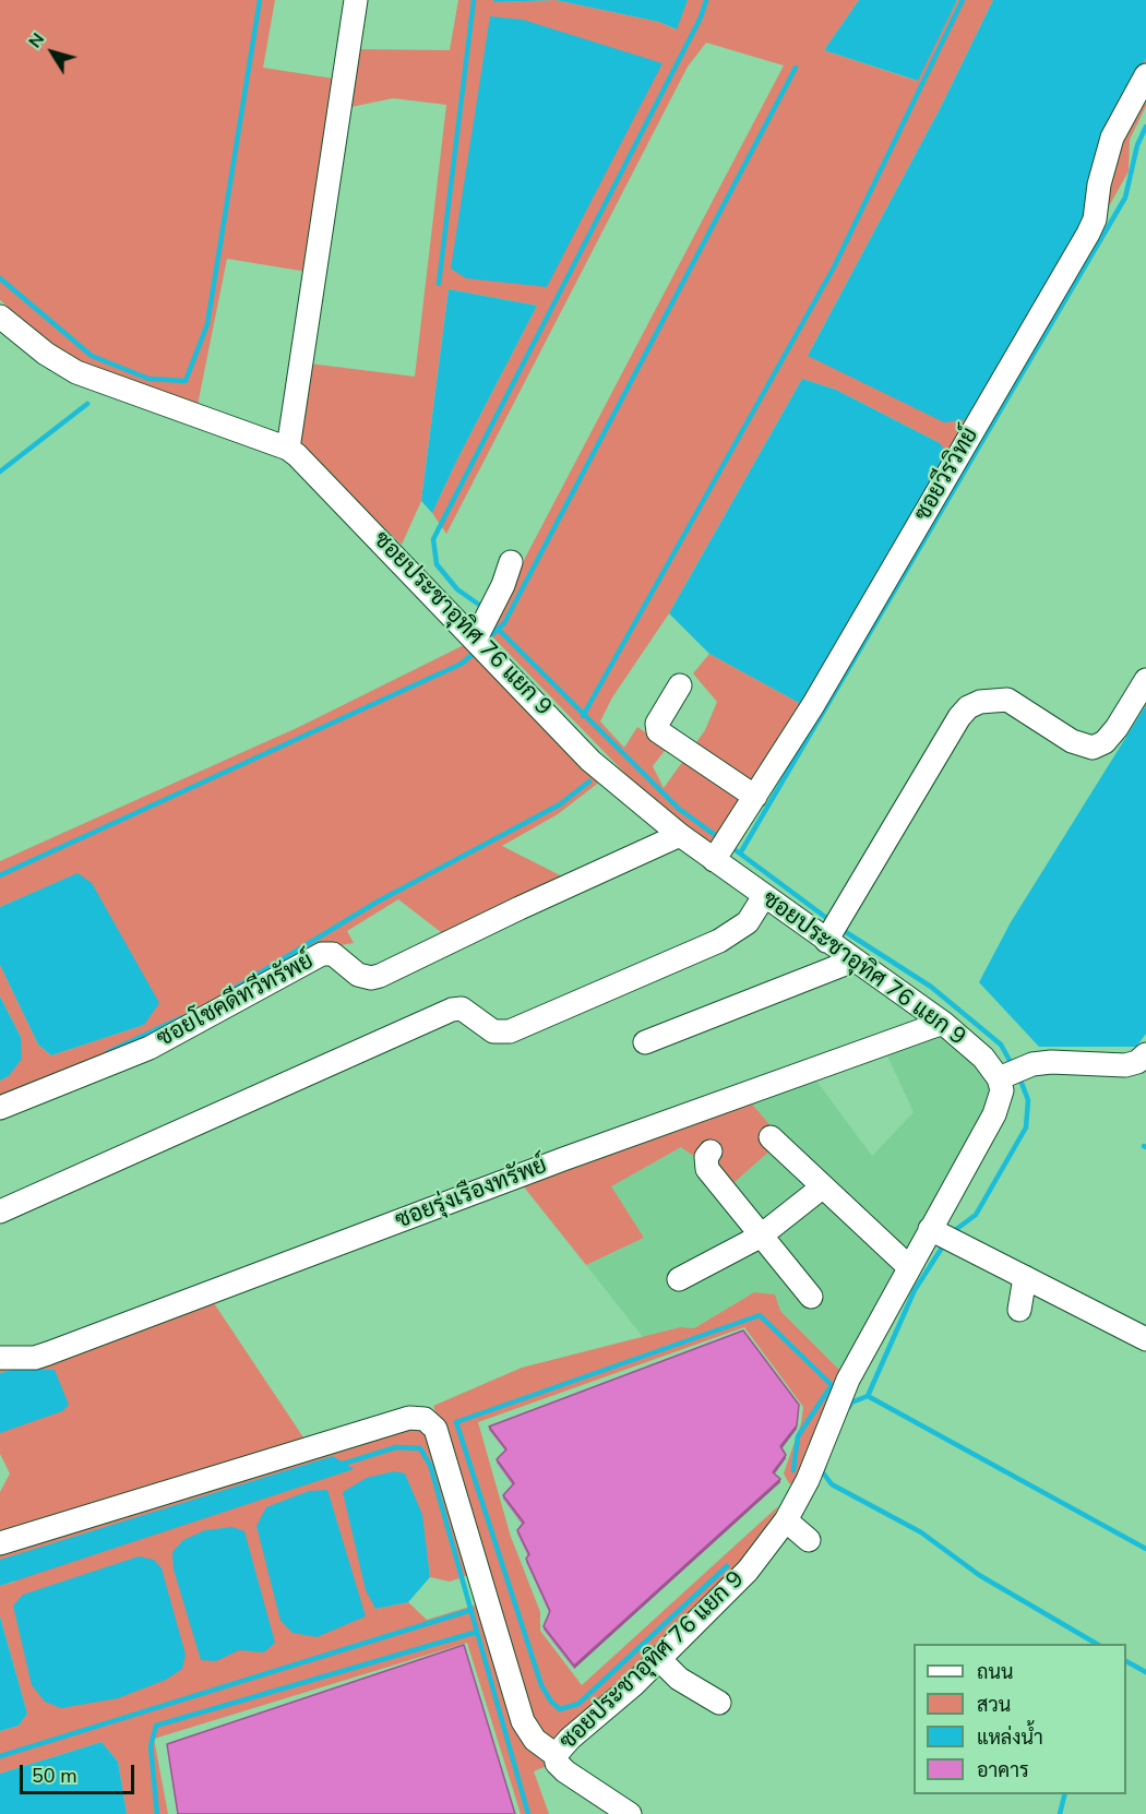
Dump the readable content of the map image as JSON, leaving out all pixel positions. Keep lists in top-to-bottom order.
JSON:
{
  "streets": {
    "street": [
      "ซอยวีรวิทย์",
      "ซอยประชาอุทิศ 76 แยก 9",
      "ซอยโชคดีทวีทรัพย์",
      "ซอยรุ่งเรืองทรัพย์"
    ]
  },
  "crossings": [
    ["ซอยวีรวิทย์", "ซอยประชาอุทิศ 76 แยก 9"],
    ["ซอยประชาอุทิศ 76 แยก 9", "ซอยโชคดีทวีทรัพย์"],
    ["ซอยประชาอุทิศ 76 แยก 9", "ซอยรุ่งเรืองทรัพย์"]
  ],
  "legend": [
    "ถนน",
    "สวน",
    "แหล่งน้ำ",
    "อาคาร"
  ],
  "scale_bar": "50 m",
  "north": "top left"
}
